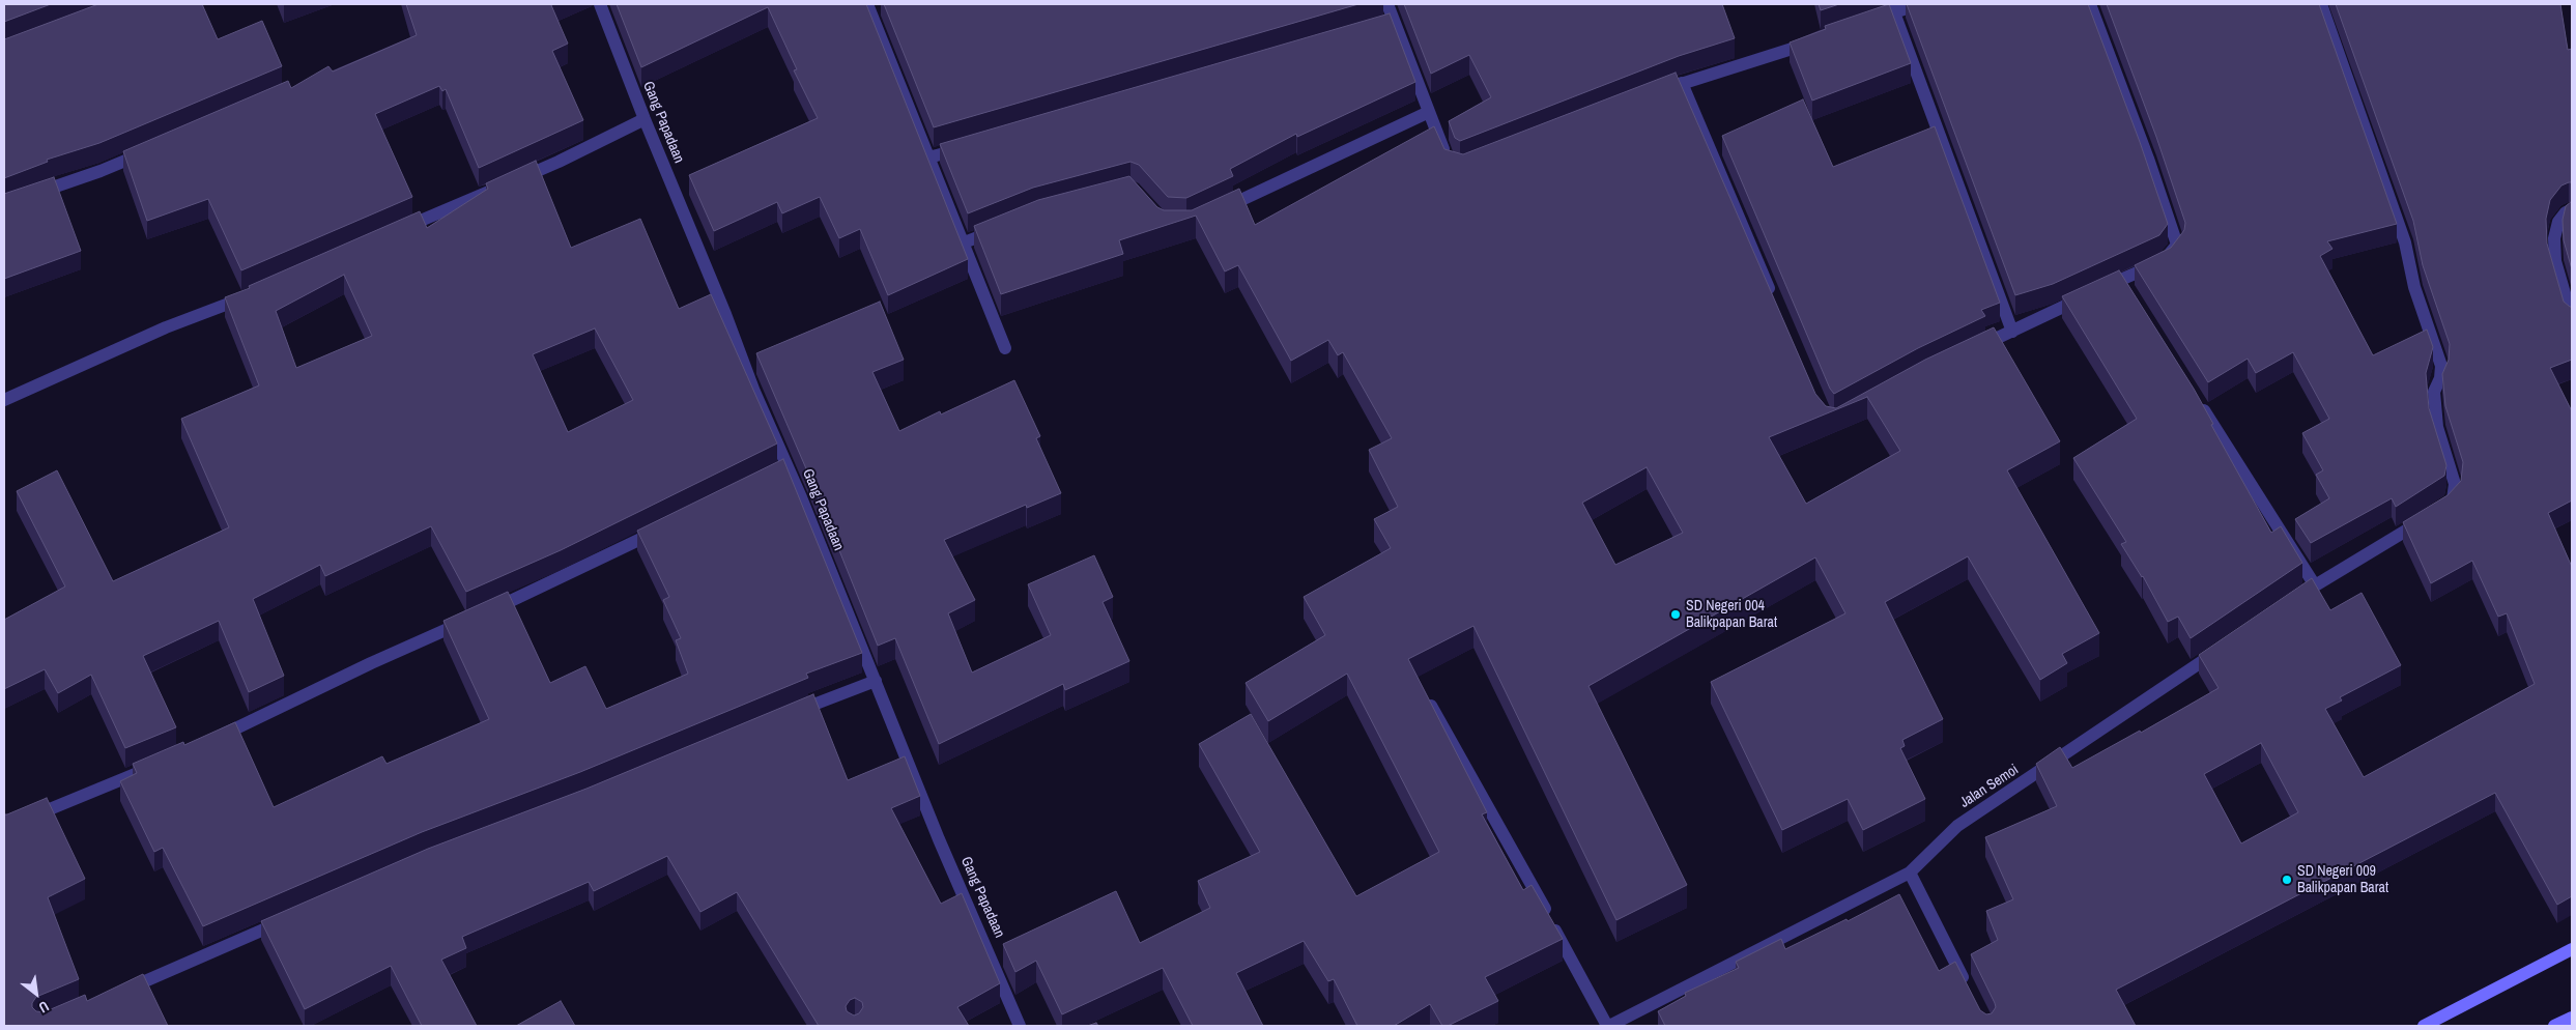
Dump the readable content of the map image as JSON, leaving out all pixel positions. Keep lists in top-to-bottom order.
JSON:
{
  "streets": {
    "street": ["Gang Papadaan", "Jalan Semoi"]
  },
  "places": ["SD Negeri 004 Balikpapan Barat", "SD Negeri 009 Balikpapan Barat"],
  "north": "bottom right"
}
